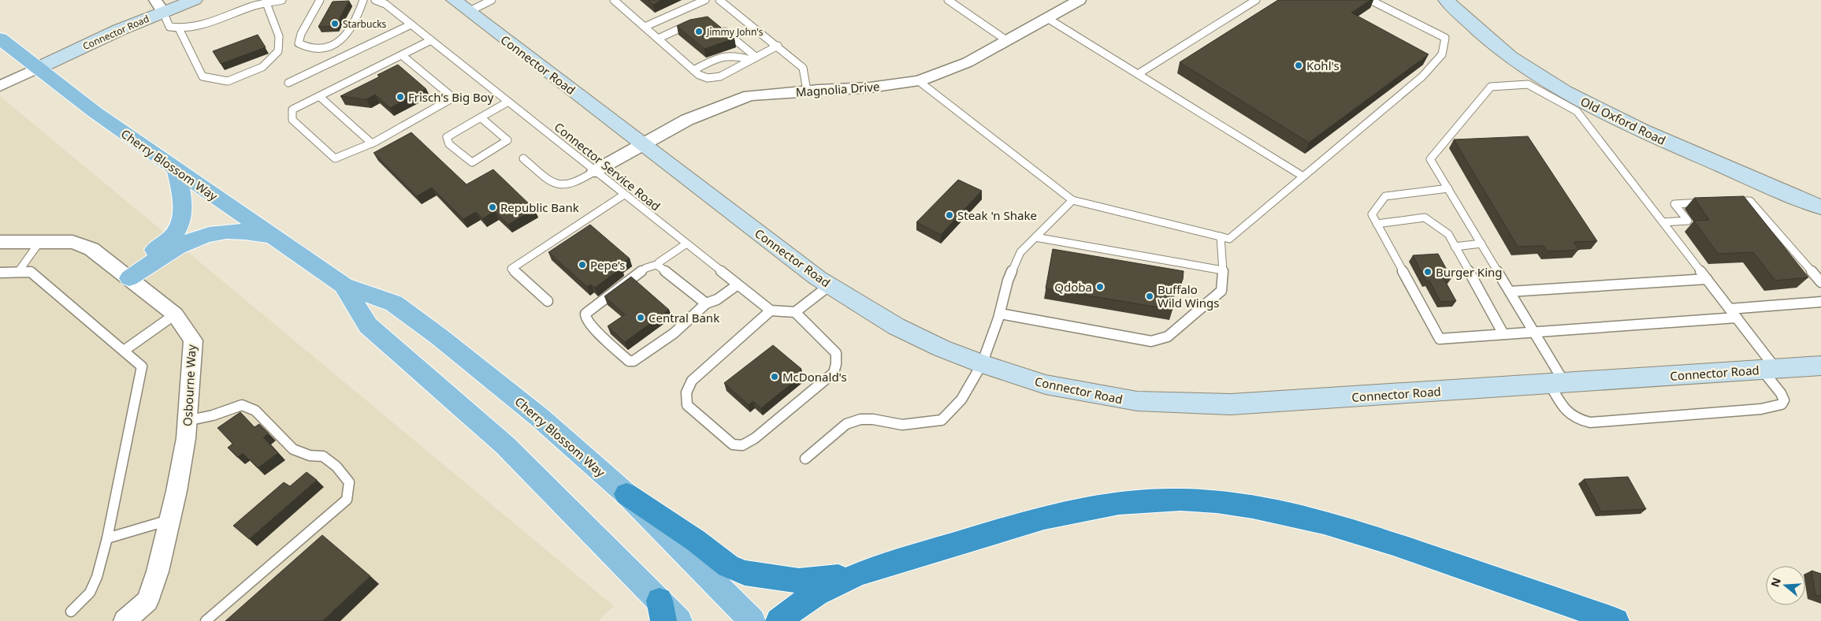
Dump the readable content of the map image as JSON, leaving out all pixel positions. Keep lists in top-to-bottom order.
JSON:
{
  "streets": {
    "main road": ["Connector Road", "Old Oxford Road", "Cherry Blossom Way"],
    "street": ["Magnolia Drive", "Osbourne Way"],
    "lane": ["Connector Service Road"]
  },
  "crossings": [
    ["Connector Road", "Magnolia Drive"],
    ["Connector Road", "Cherry Blossom Way"],
    ["Magnolia Drive", "Connector Service Road"]
  ],
  "places": [
    "Starbucks",
    "Jimmy John's",
    "Kohl's",
    "Frisch's Big Boy",
    "Republic Bank",
    "Steak 'n Shake",
    "Pepe’s",
    "Burger King",
    "Qdoba",
    "Buffalo Wild Wings",
    "Central Bank",
    "McDonald's"
  ],
  "north": "left"
}
